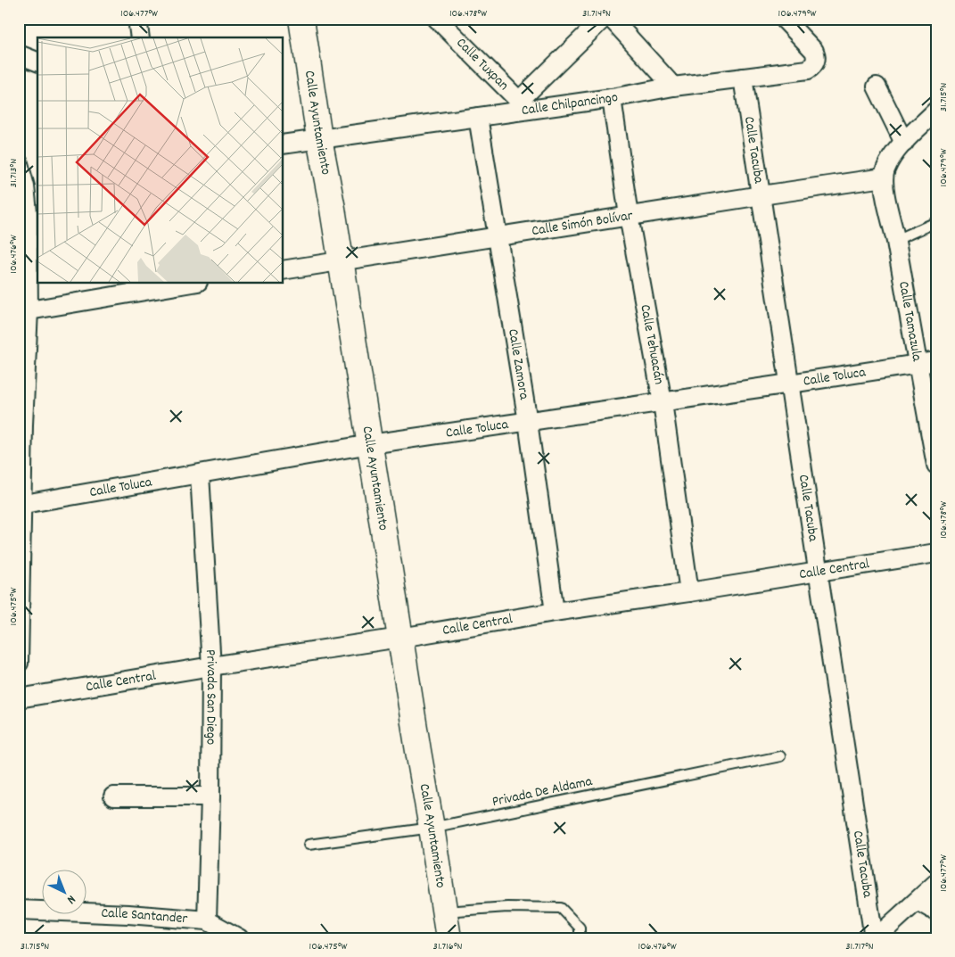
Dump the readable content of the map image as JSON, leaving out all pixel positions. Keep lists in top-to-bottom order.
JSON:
{
  "streets": {
    "main road": ["Calle Ayuntamiento"],
    "street": [
      "Calle Tuxpan",
      "Calle Chilpancingo",
      "Calle Tacuba",
      "Calle Simón Bolívar",
      "Calle Tamazula",
      "Calle Tehuacán",
      "Calle Zamora",
      "Calle Toluca",
      "Calle Central",
      "Privada San Diego",
      "Calle Santander"
    ],
    "lane": ["Privada De Aldama"]
  },
  "crossings": [
    ["Calle Tuxpan", "Calle Chilpancingo"],
    ["Calle Chilpancingo", "Calle Ayuntamiento"],
    ["Calle Chilpancingo", "Calle Tacuba"],
    ["Calle Chilpancingo", "Calle Tehuacán"],
    ["Calle Chilpancingo", "Calle Zamora"],
    ["Calle Ayuntamiento", "Calle Simón Bolívar"],
    ["Calle Ayuntamiento", "Calle Toluca"],
    ["Calle Ayuntamiento", "Calle Central"],
    ["Calle Ayuntamiento", "Privada De Aldama"],
    ["Calle Tacuba", "Calle Simón Bolívar"],
    ["Calle Tacuba", "Calle Toluca"],
    ["Calle Tacuba", "Calle Central"],
    ["Calle Simón Bolívar", "Calle Tamazula"],
    ["Calle Simón Bolívar", "Calle Tehuacán"],
    ["Calle Simón Bolívar", "Calle Zamora"],
    ["Calle Tamazula", "Calle Toluca"],
    ["Calle Tehuacán", "Calle Toluca"],
    ["Calle Tehuacán", "Calle Central"],
    ["Calle Zamora", "Calle Toluca"],
    ["Calle Zamora", "Calle Central"],
    ["Calle Toluca", "Privada San Diego"],
    ["Calle Central", "Privada San Diego"],
    ["Privada San Diego", "Calle Santander"]
  ],
  "north": "bottom right",
  "coordinates": [
    "106.477°W",
    "106.478°W",
    "31.714°N",
    "106.479°W",
    "31.715°N",
    "31.713°N",
    "106.476°W",
    "106.475°W",
    "31.716°N",
    "31.717°N"
  ]
}
